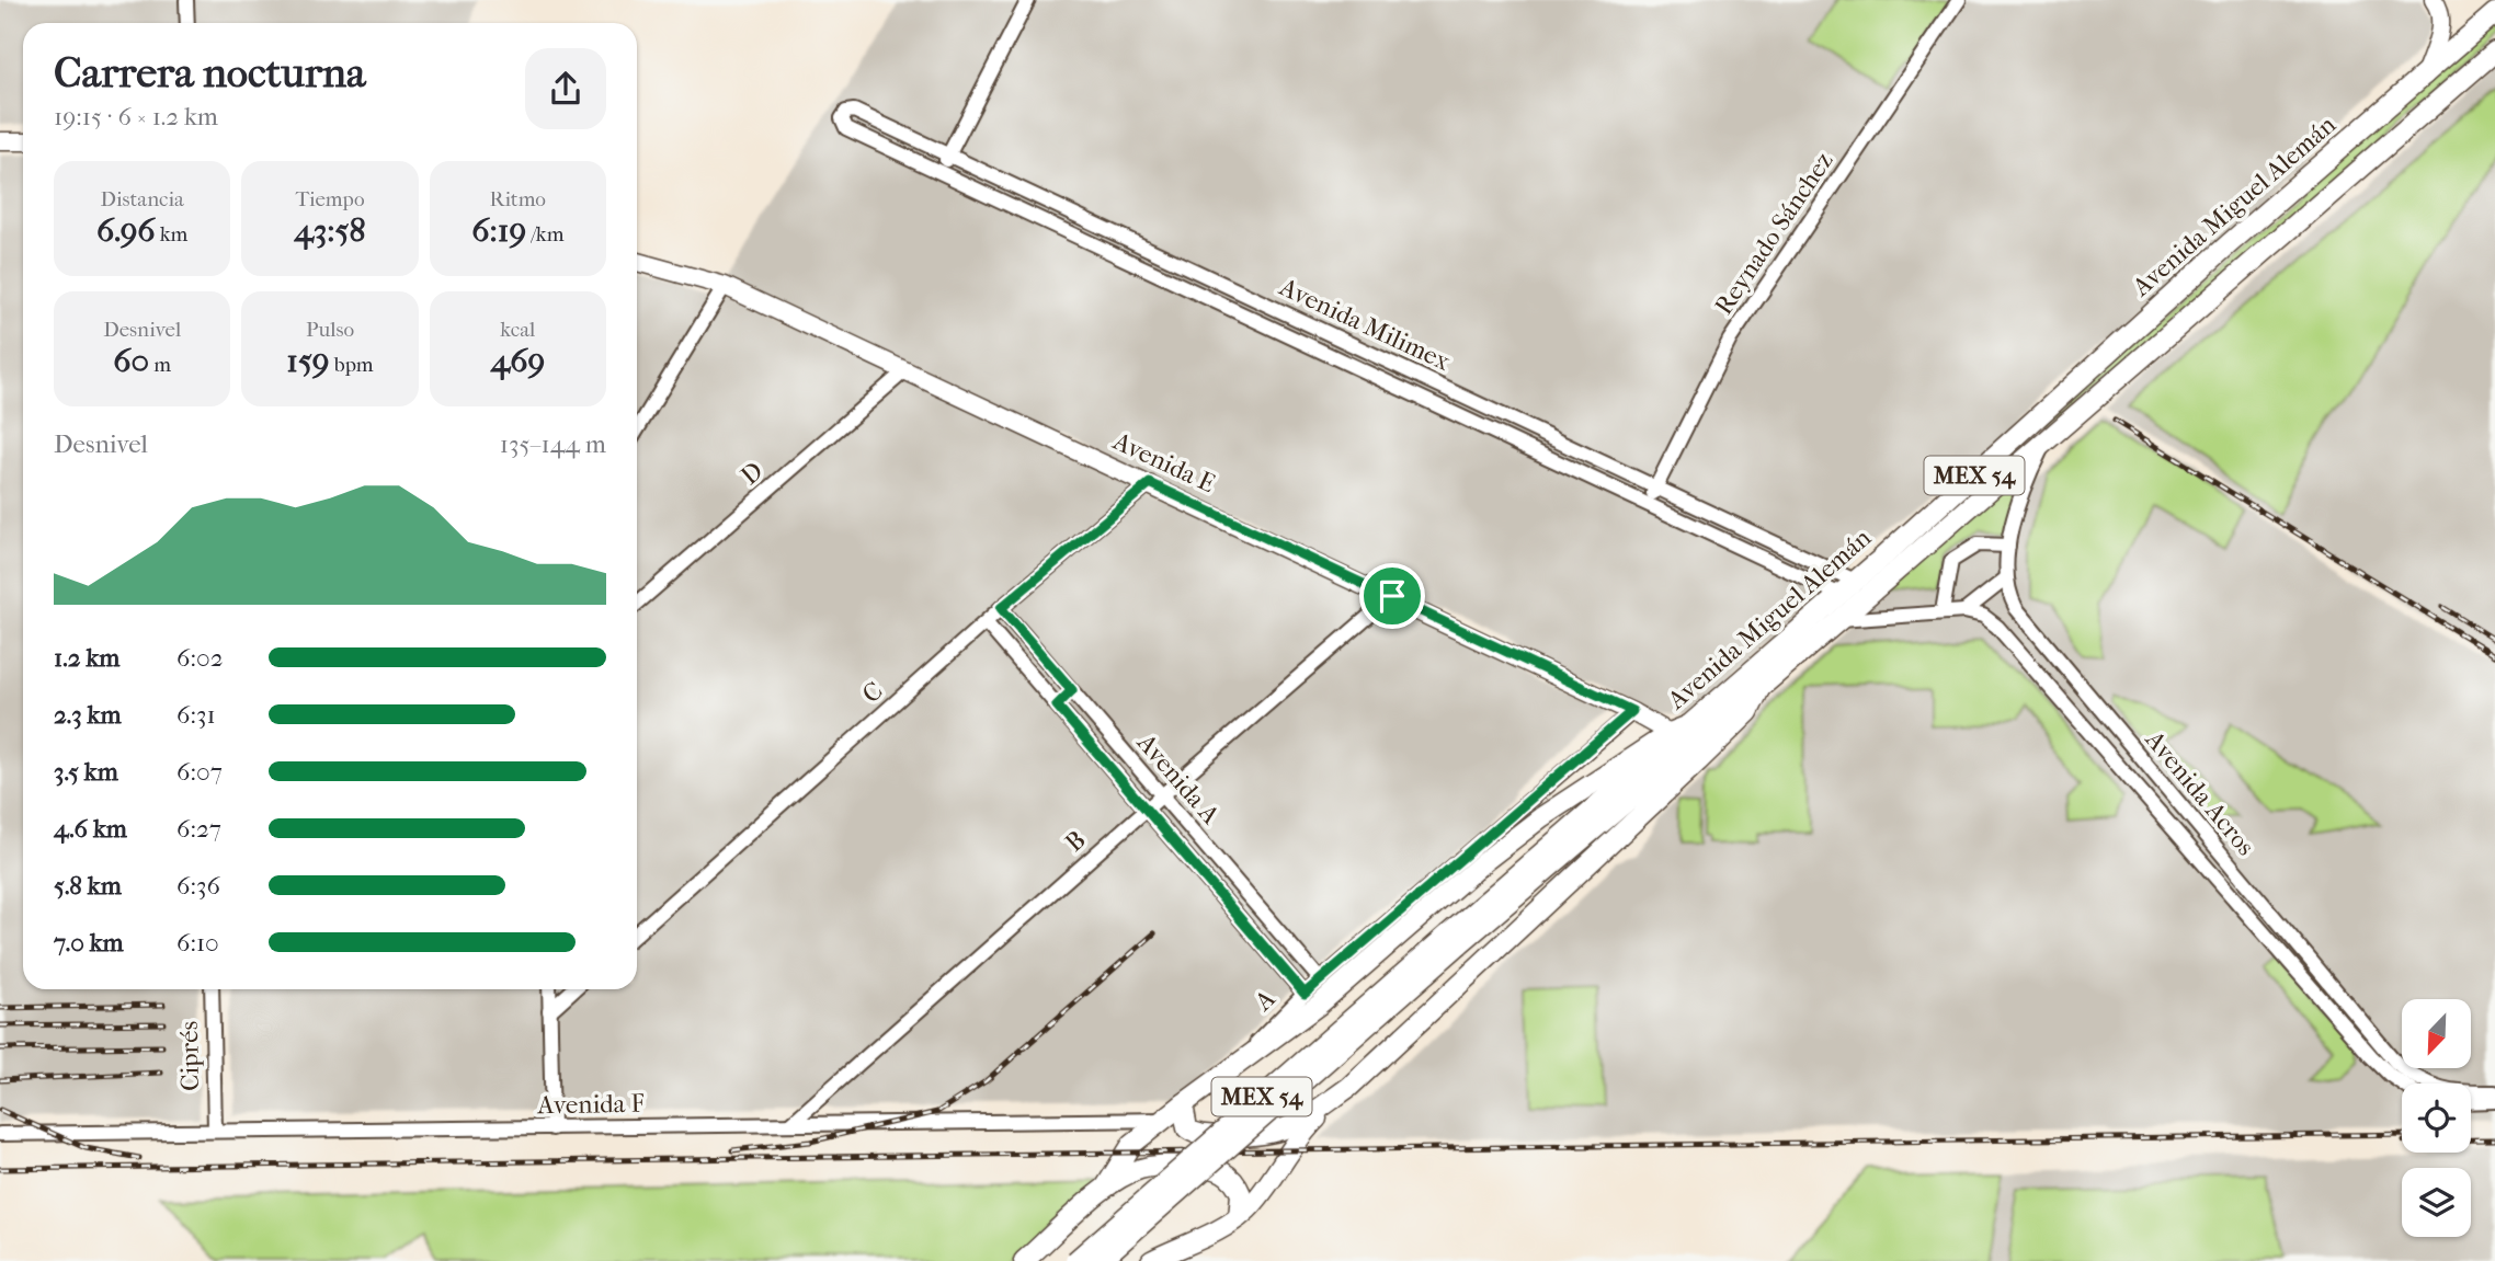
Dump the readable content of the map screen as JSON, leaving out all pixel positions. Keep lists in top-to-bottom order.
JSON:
{
  "streets": {
    "highway": ["Avenida Miguel Alemán", "MEX 54"],
    "main road": ["Avenida E"],
    "street": [
      "Reynado Sánchez",
      "Avenida Milimex",
      "D",
      "C",
      "Avenida A",
      "Avenida Acros",
      "B",
      "A",
      "Ciprés",
      "Avenida F"
    ]
  },
  "crossings": [
    ["Avenida Miguel Alemán", "Avenida Milimex"],
    ["Avenida Miguel Alemán", "Avenida Acros"],
    ["Reynado Sánchez", "Avenida Milimex"],
    ["Avenida E", "D"],
    ["Avenida E", "C"],
    ["Avenida E", "B"],
    ["Avenida E", "A"],
    ["C", "Avenida A"],
    ["Avenida A", "B"],
    ["Avenida A", "A"],
    ["B", "Avenida F"],
    ["Ciprés", "Avenida F"]
  ],
  "north": "bottom left",
  "page": {
    "heading": ["Carrera nocturna", "19:15 · 6 × 1.2 km"],
    "stats": [
      ["Distancia", "6.96 km"],
      ["Tiempo", "43:58"],
      ["Ritmo", "6:19 /km"],
      ["Desnivel", "60 m"],
      ["Pulso", "159 bpm"],
      ["kcal", "469"]
    ],
    "chart": ["Desnivel", "135–144 m"],
    "list": [
      {
        "name": "1.2 km",
        "note": "6:02"
      },
      {
        "name": "2.3 km",
        "note": "6:31"
      },
      {
        "name": "3.5 km",
        "note": "6:07"
      },
      {
        "name": "4.6 km",
        "note": "6:27"
      },
      {
        "name": "5.8 km",
        "note": "6:36"
      },
      {
        "name": "7.0 km",
        "note": "6:10"
      }
    ]
  }
}
